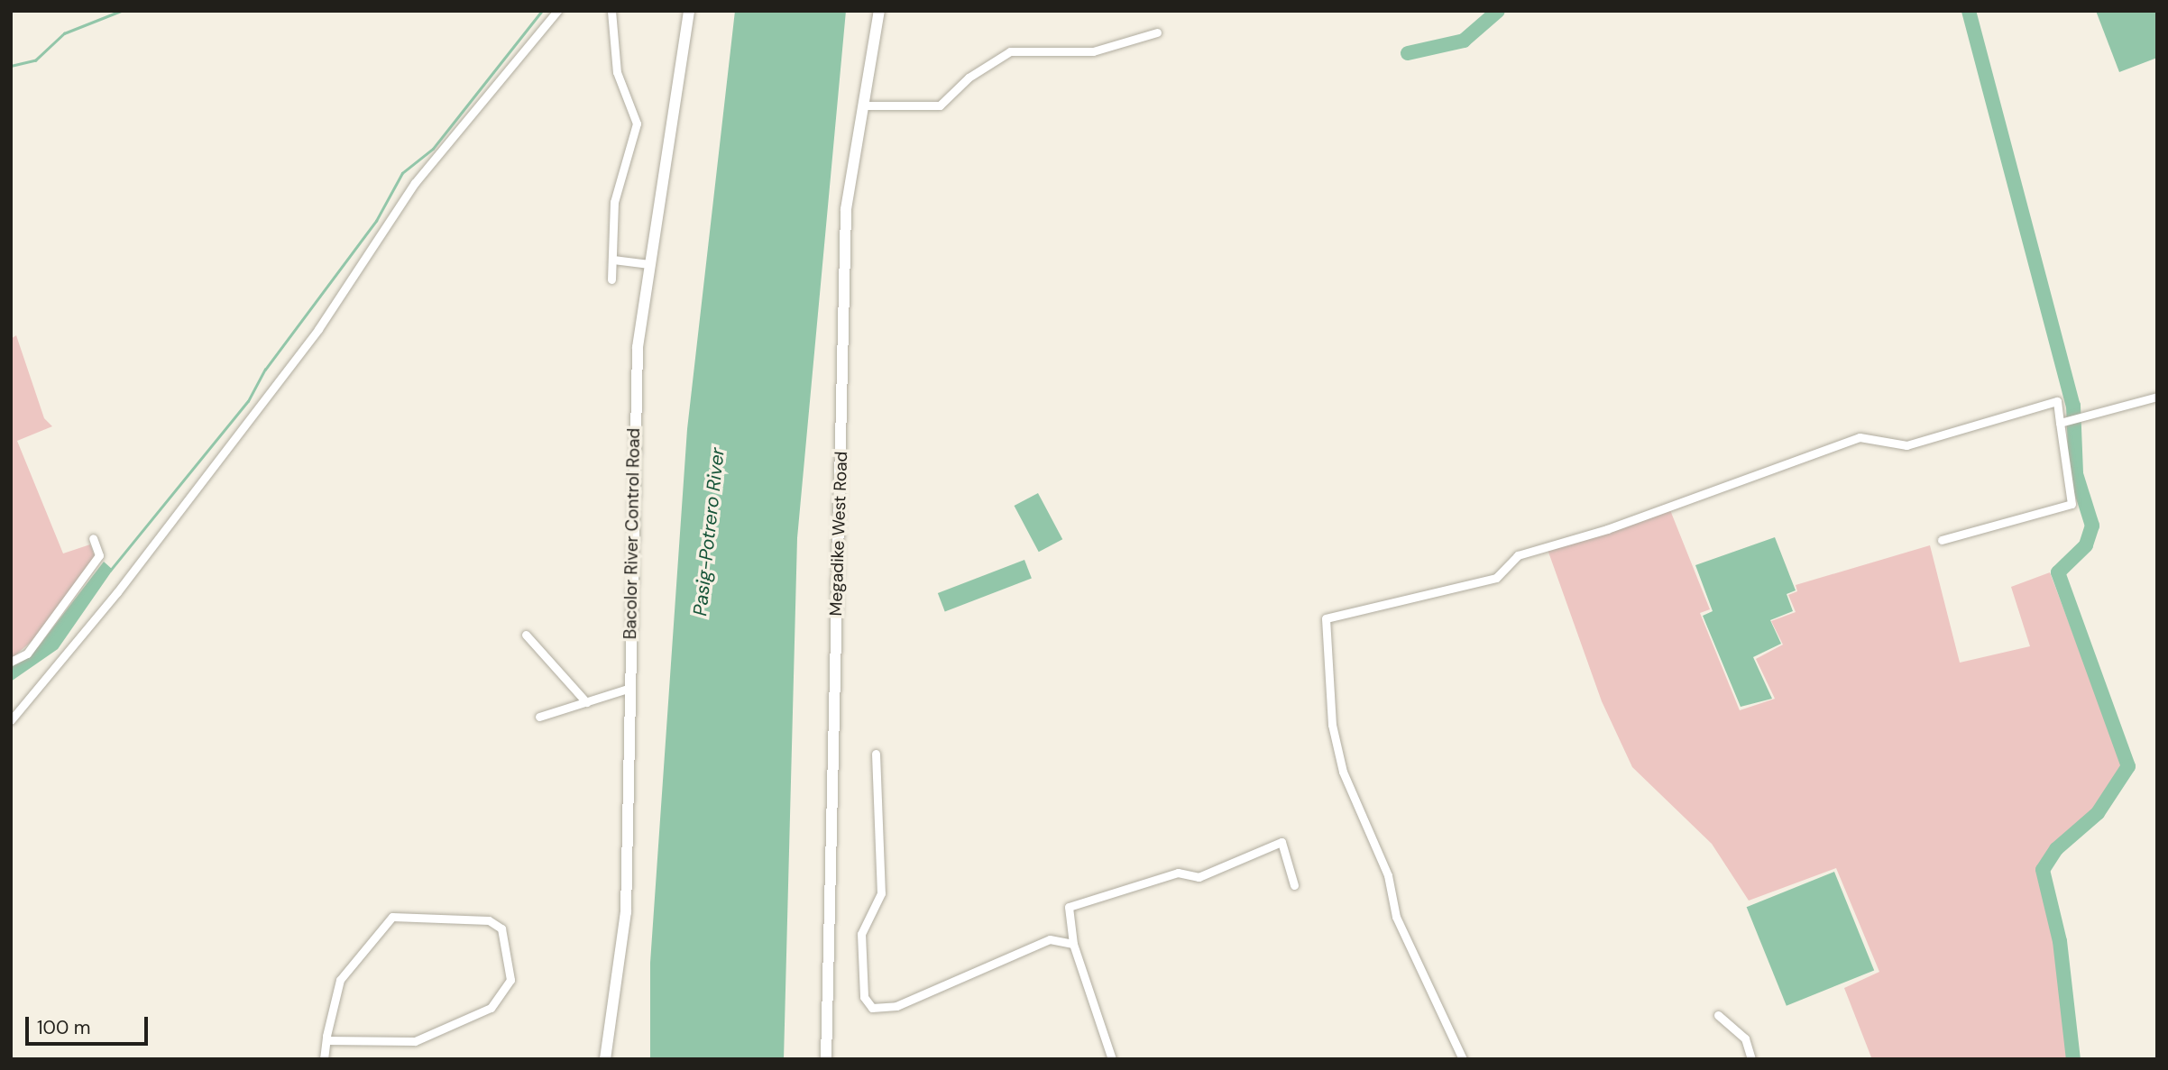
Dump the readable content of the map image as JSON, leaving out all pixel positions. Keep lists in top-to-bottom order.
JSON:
{
  "streets": {
    "street": ["Bacolor River Control Road", "Megadike West Road"]
  },
  "water": ["Pasig-Potrero River"],
  "scale_bar": "100 m"
}
